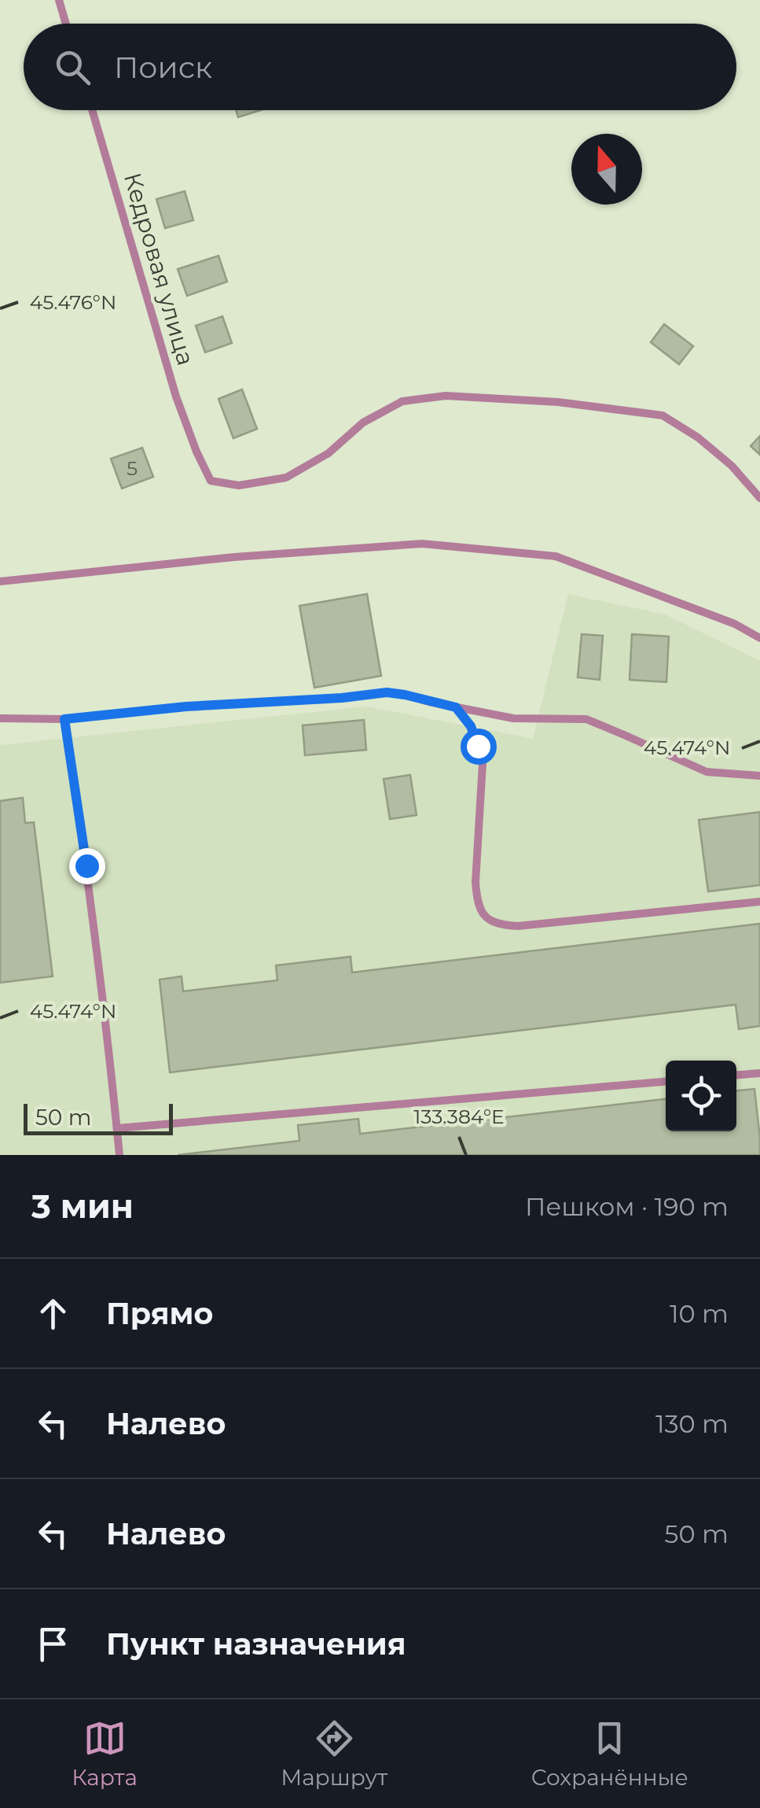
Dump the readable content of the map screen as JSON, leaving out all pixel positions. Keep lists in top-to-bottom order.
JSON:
{
  "streets": {
    "lane": ["Кедровая улица"]
  },
  "house_numbers": ["5"],
  "scale_bar": "50 m",
  "north": "top",
  "page": {
    "search": "Поиск",
    "scale": "50 m",
    "heading": ["3 мин", "Пешком · 190 m"],
    "list": [
      ["Прямо", "10 m"],
      ["Налево", "130 m"],
      ["Налево", "50 m"],
      "Пункт назначения"
    ],
    "nav": ["Карта", "Маршрут", "Сохранённые"]
  },
  "coordinates": ["45.476°N", "45.474°N", "133.384°E"]
}
